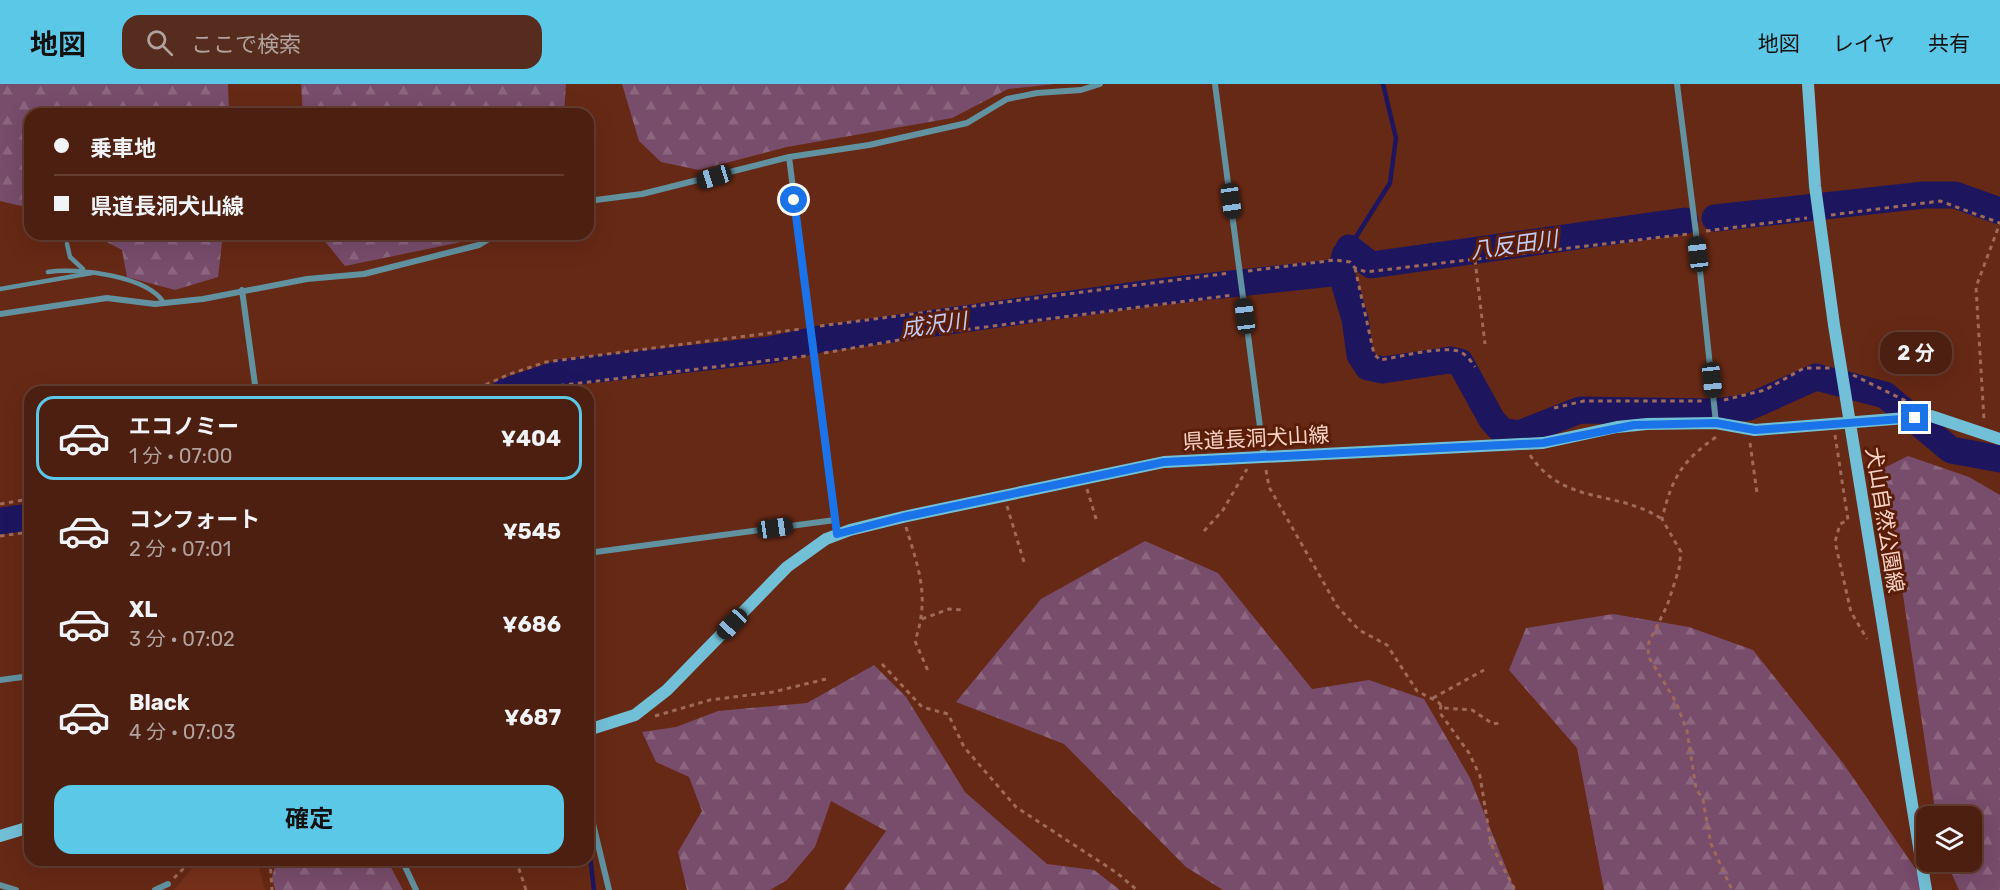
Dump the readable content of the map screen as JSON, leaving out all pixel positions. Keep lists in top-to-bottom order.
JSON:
{
  "streets": {
    "main road": ["県道長洞犬山線", "犬山自然公園線"]
  },
  "water": ["八反田川", "成沢川"],
  "page": {
    "header": "地図",
    "search": "ここで検索",
    "nav": ["地図", "レイヤ", "共有"],
    "banner": ["乗車地", "県道長洞犬山線"],
    "bubble": "2 分",
    "list": [
      {
        "name": "エコノミー",
        "note": "1 分 · 07:00",
        "value": "¥404"
      },
      {
        "name": "コンフォート",
        "note": "2 分 · 07:01",
        "value": "¥545"
      },
      {
        "name": "XL",
        "note": "3 分 · 07:02",
        "value": "¥686"
      },
      {
        "name": "Black",
        "note": "4 分 · 07:03",
        "value": "¥687"
      }
    ],
    "buttons": "確定"
  }
}
